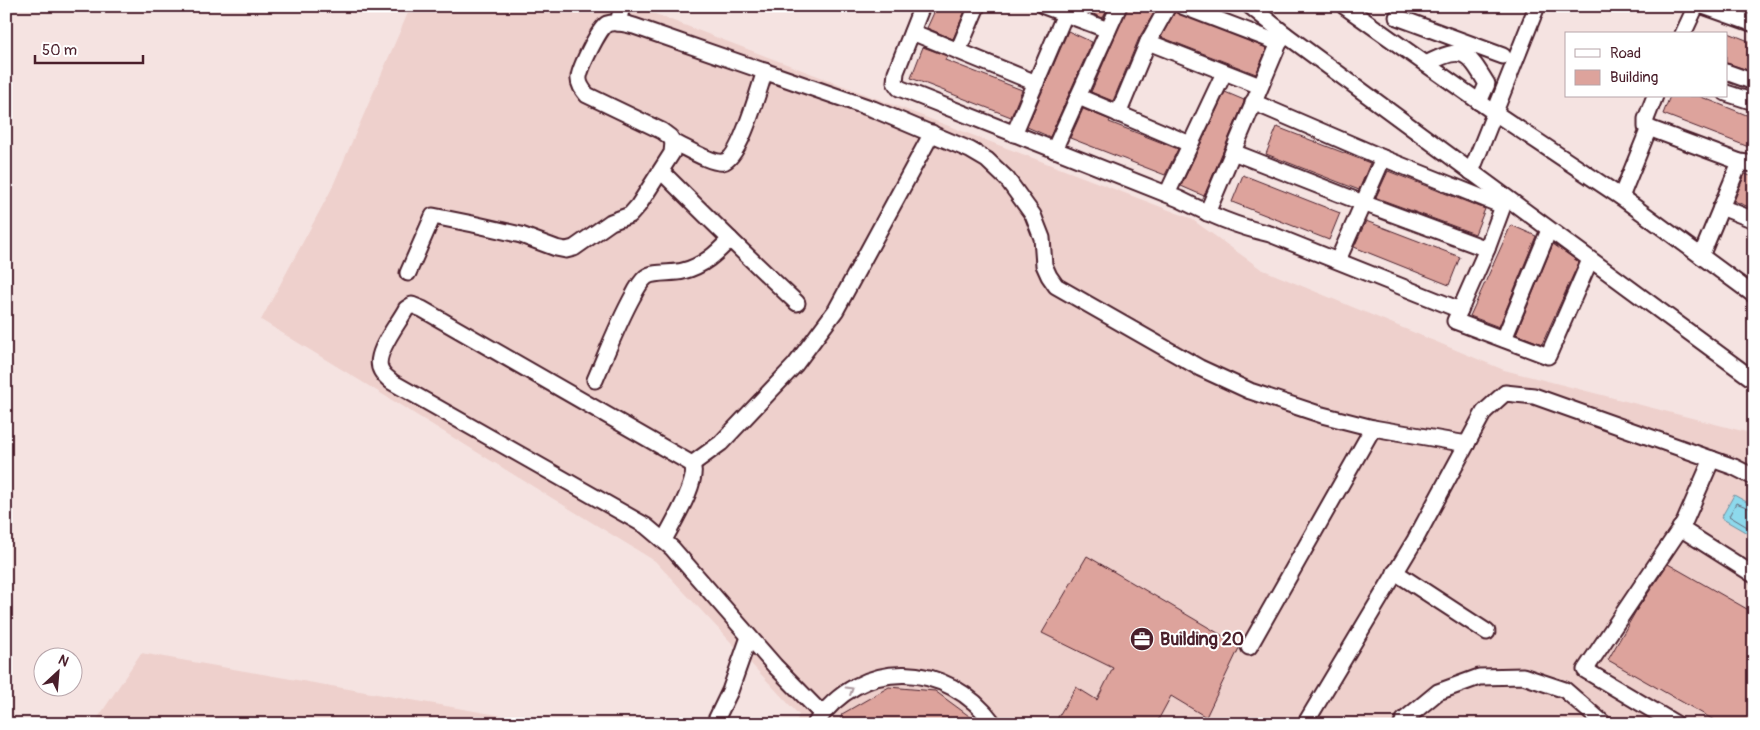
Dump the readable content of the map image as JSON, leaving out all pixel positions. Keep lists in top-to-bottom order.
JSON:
{
  "places": {
    "office": ["Building 20"]
  },
  "legend": ["Road", "Building"],
  "scale_bar": "50 m",
  "north": "top right"
}
